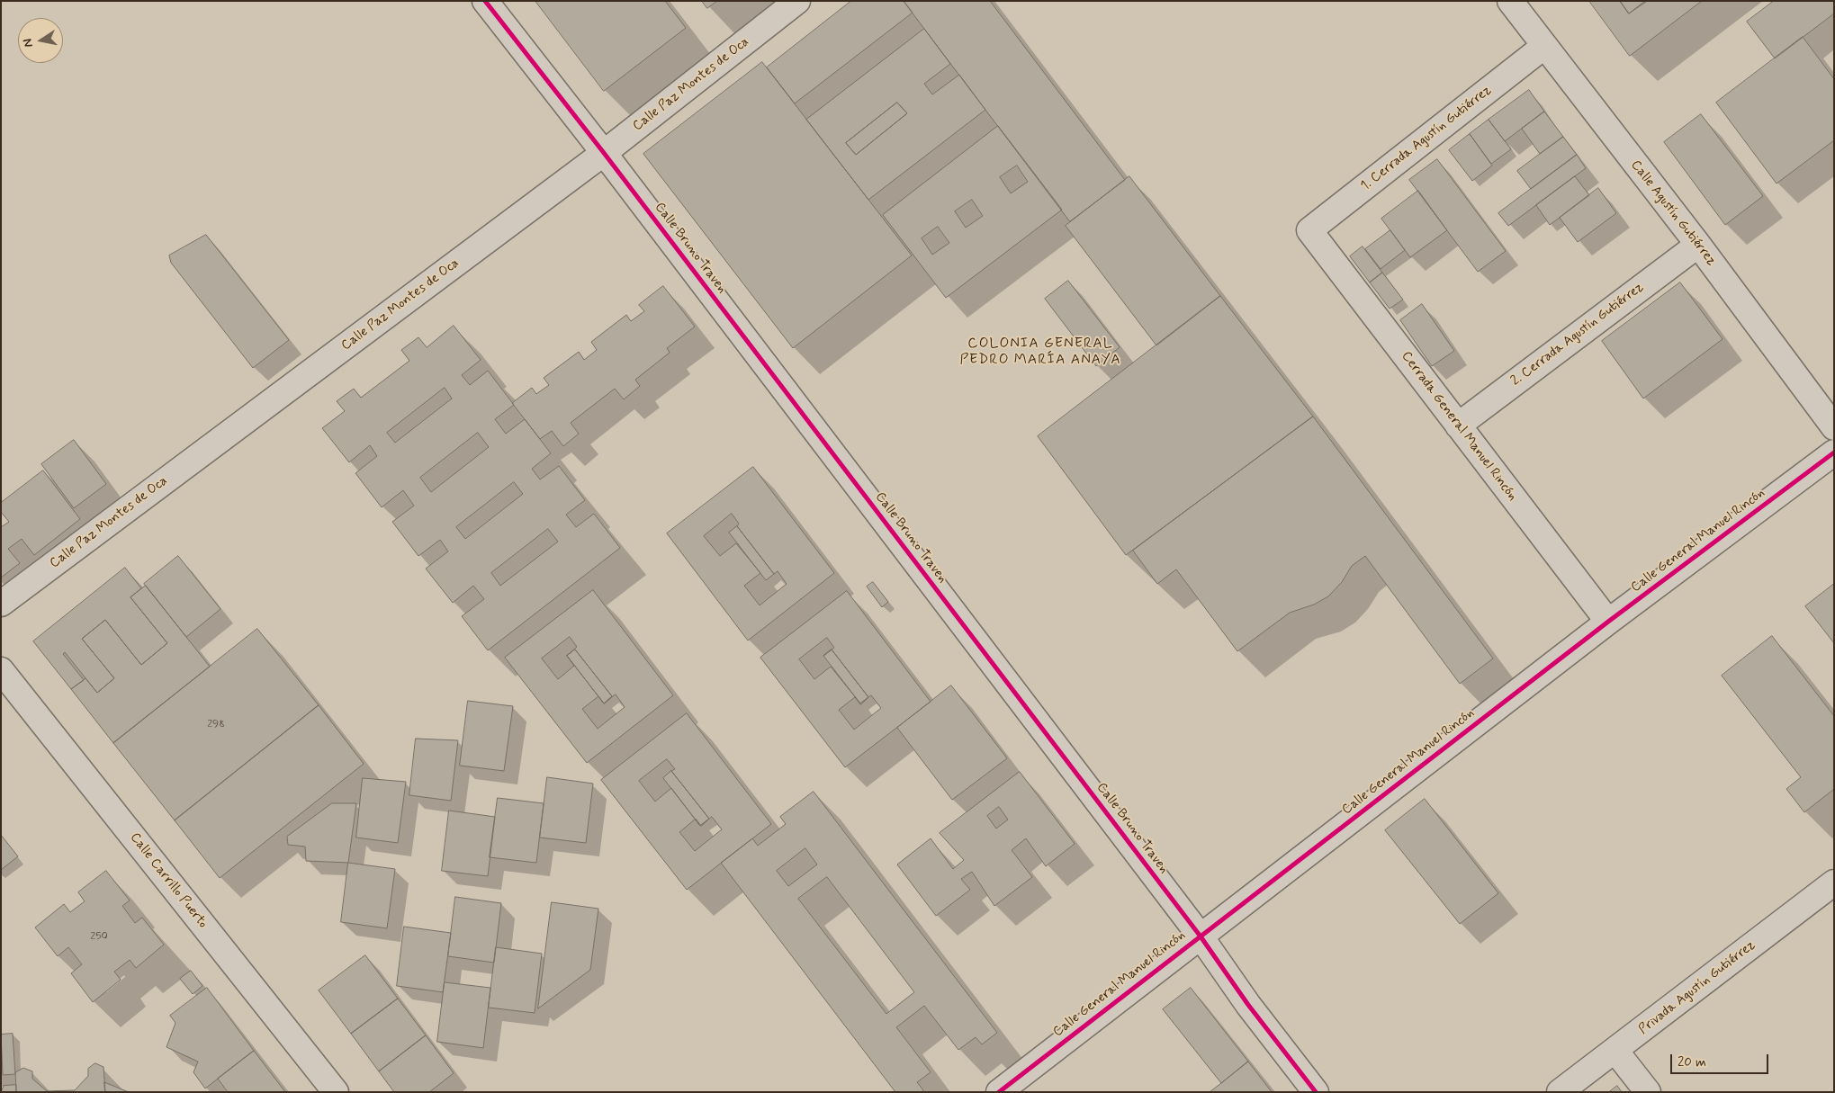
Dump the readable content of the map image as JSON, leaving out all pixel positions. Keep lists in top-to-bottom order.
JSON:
{
  "streets": {
    "street": [
      "Calle Paz Montes de Oca",
      "1. Cerrada Agustín Gutiérrez",
      "Calle Agustín Gutiérrez",
      "Calle Bruno Traven",
      "2. Cerrada Agustín Gutiérrez",
      "Cerrada General Manuel Rincón",
      "Calle General Manuel Rincón",
      "Calle Carrillo Puerto",
      "Privada Agustín Gutiérrez"
    ]
  },
  "crossings": [
    ["Calle Paz Montes de Oca", "Calle Bruno Traven"],
    ["1. Cerrada Agustín Gutiérrez", "Calle Agustín Gutiérrez"],
    ["1. Cerrada Agustín Gutiérrez", "Cerrada General Manuel Rincón"],
    ["Calle Agustín Gutiérrez", "2. Cerrada Agustín Gutiérrez"],
    ["Calle Bruno Traven", "Calle General Manuel Rincón"],
    ["2. Cerrada Agustín Gutiérrez", "Cerrada General Manuel Rincón"],
    ["Cerrada General Manuel Rincón", "Calle General Manuel Rincón"]
  ],
  "districts": ["COLONIA GENERAL PEDRO MARÍA ANAYA"],
  "house_numbers": ["298", "250"],
  "scale_bar": "20 m",
  "north": "left"
}
